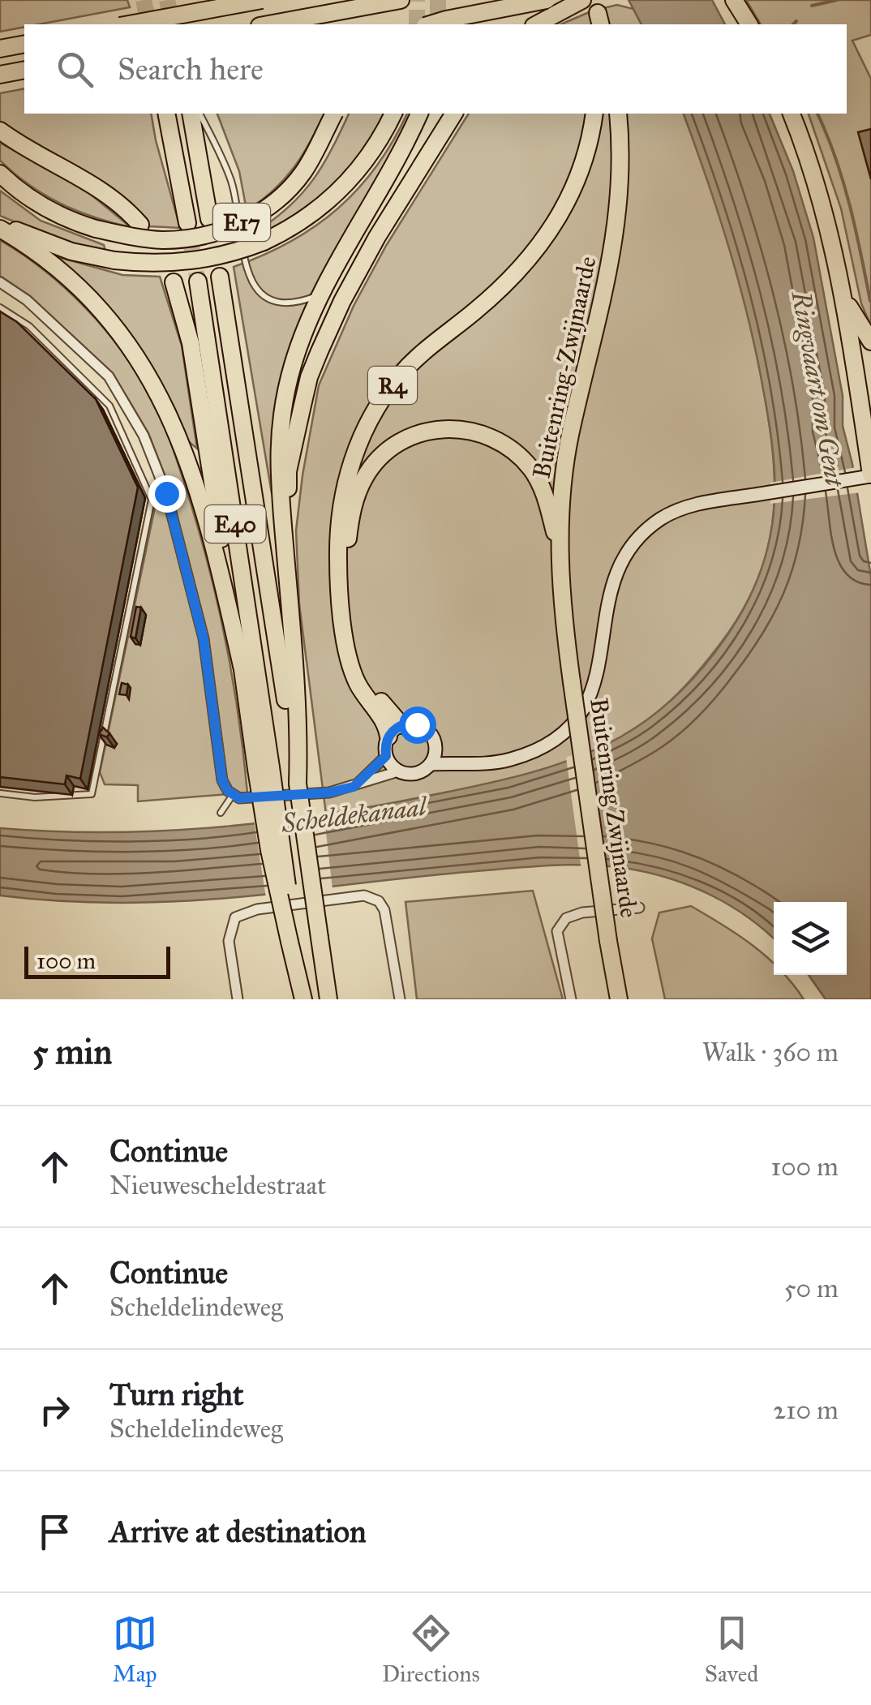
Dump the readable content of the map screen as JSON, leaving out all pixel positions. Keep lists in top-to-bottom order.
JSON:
{
  "streets": {
    "highway": [
      "E17",
      "Buitenring-Zwijnaarde",
      "R4",
      "E40",
      "Buitenring Zwijnaarde"
    ]
  },
  "crossings": [
    ["Buitenring-Zwijnaarde", "R4"],
    ["Buitenring-Zwijnaarde", "Buitenring Zwijnaarde"]
  ],
  "water": ["Ringvaart om Gent", "Scheldekanaal"],
  "scale_bar": "100 m",
  "page": {
    "search": "Search here",
    "scale": "100 m",
    "heading": ["5 min", "Walk · 360 m"],
    "list": [
      ["Continue", "Nieuwescheldestraat", "100 m"],
      ["Continue", "Scheldelindeweg", "50 m"],
      ["Turn right", "Scheldelindeweg", "210 m"],
      "Arrive at destination"
    ],
    "nav": ["Map", "Directions", "Saved"]
  }
}
